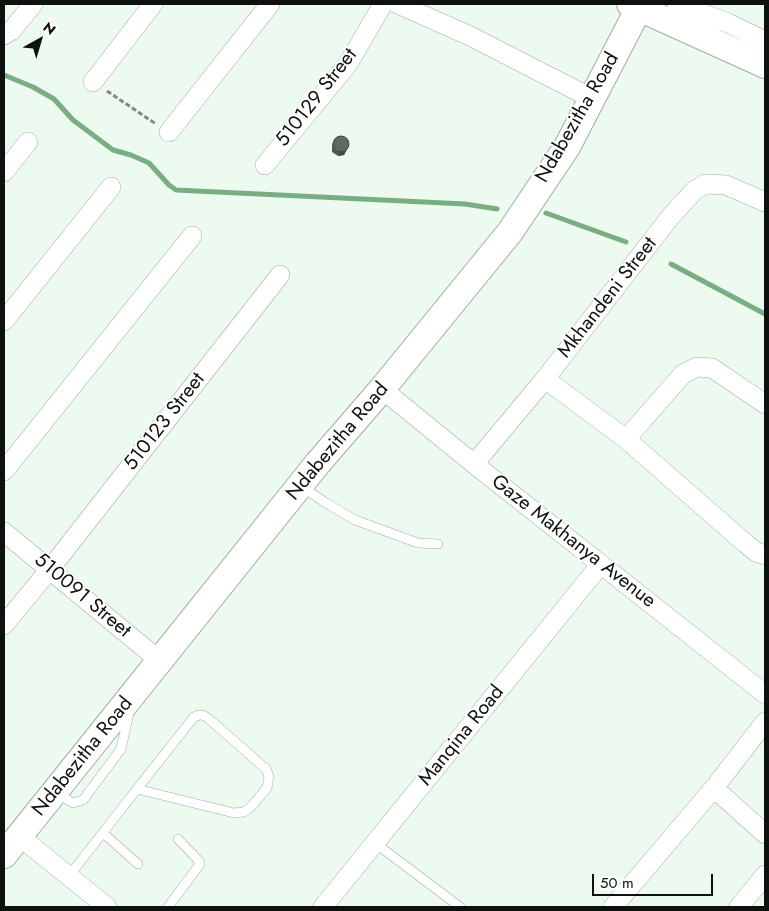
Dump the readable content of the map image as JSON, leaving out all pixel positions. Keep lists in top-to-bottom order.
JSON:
{
  "streets": {
    "street": [
      "510129 Street",
      "Ndabezitha Road",
      "Mkhandeni Street",
      "510123 Street",
      "Gaze Makhanya Avenue",
      "510091 Street",
      "Manqina Road"
    ]
  },
  "crossings": [
    ["Ndabezitha Road", "Gaze Makhanya Avenue"],
    ["Ndabezitha Road", "510091 Street"],
    ["Mkhandeni Street", "Gaze Makhanya Avenue"],
    ["510123 Street", "510091 Street"],
    ["Gaze Makhanya Avenue", "Manqina Road"]
  ],
  "scale_bar": "50 m",
  "north": "top right"
}
